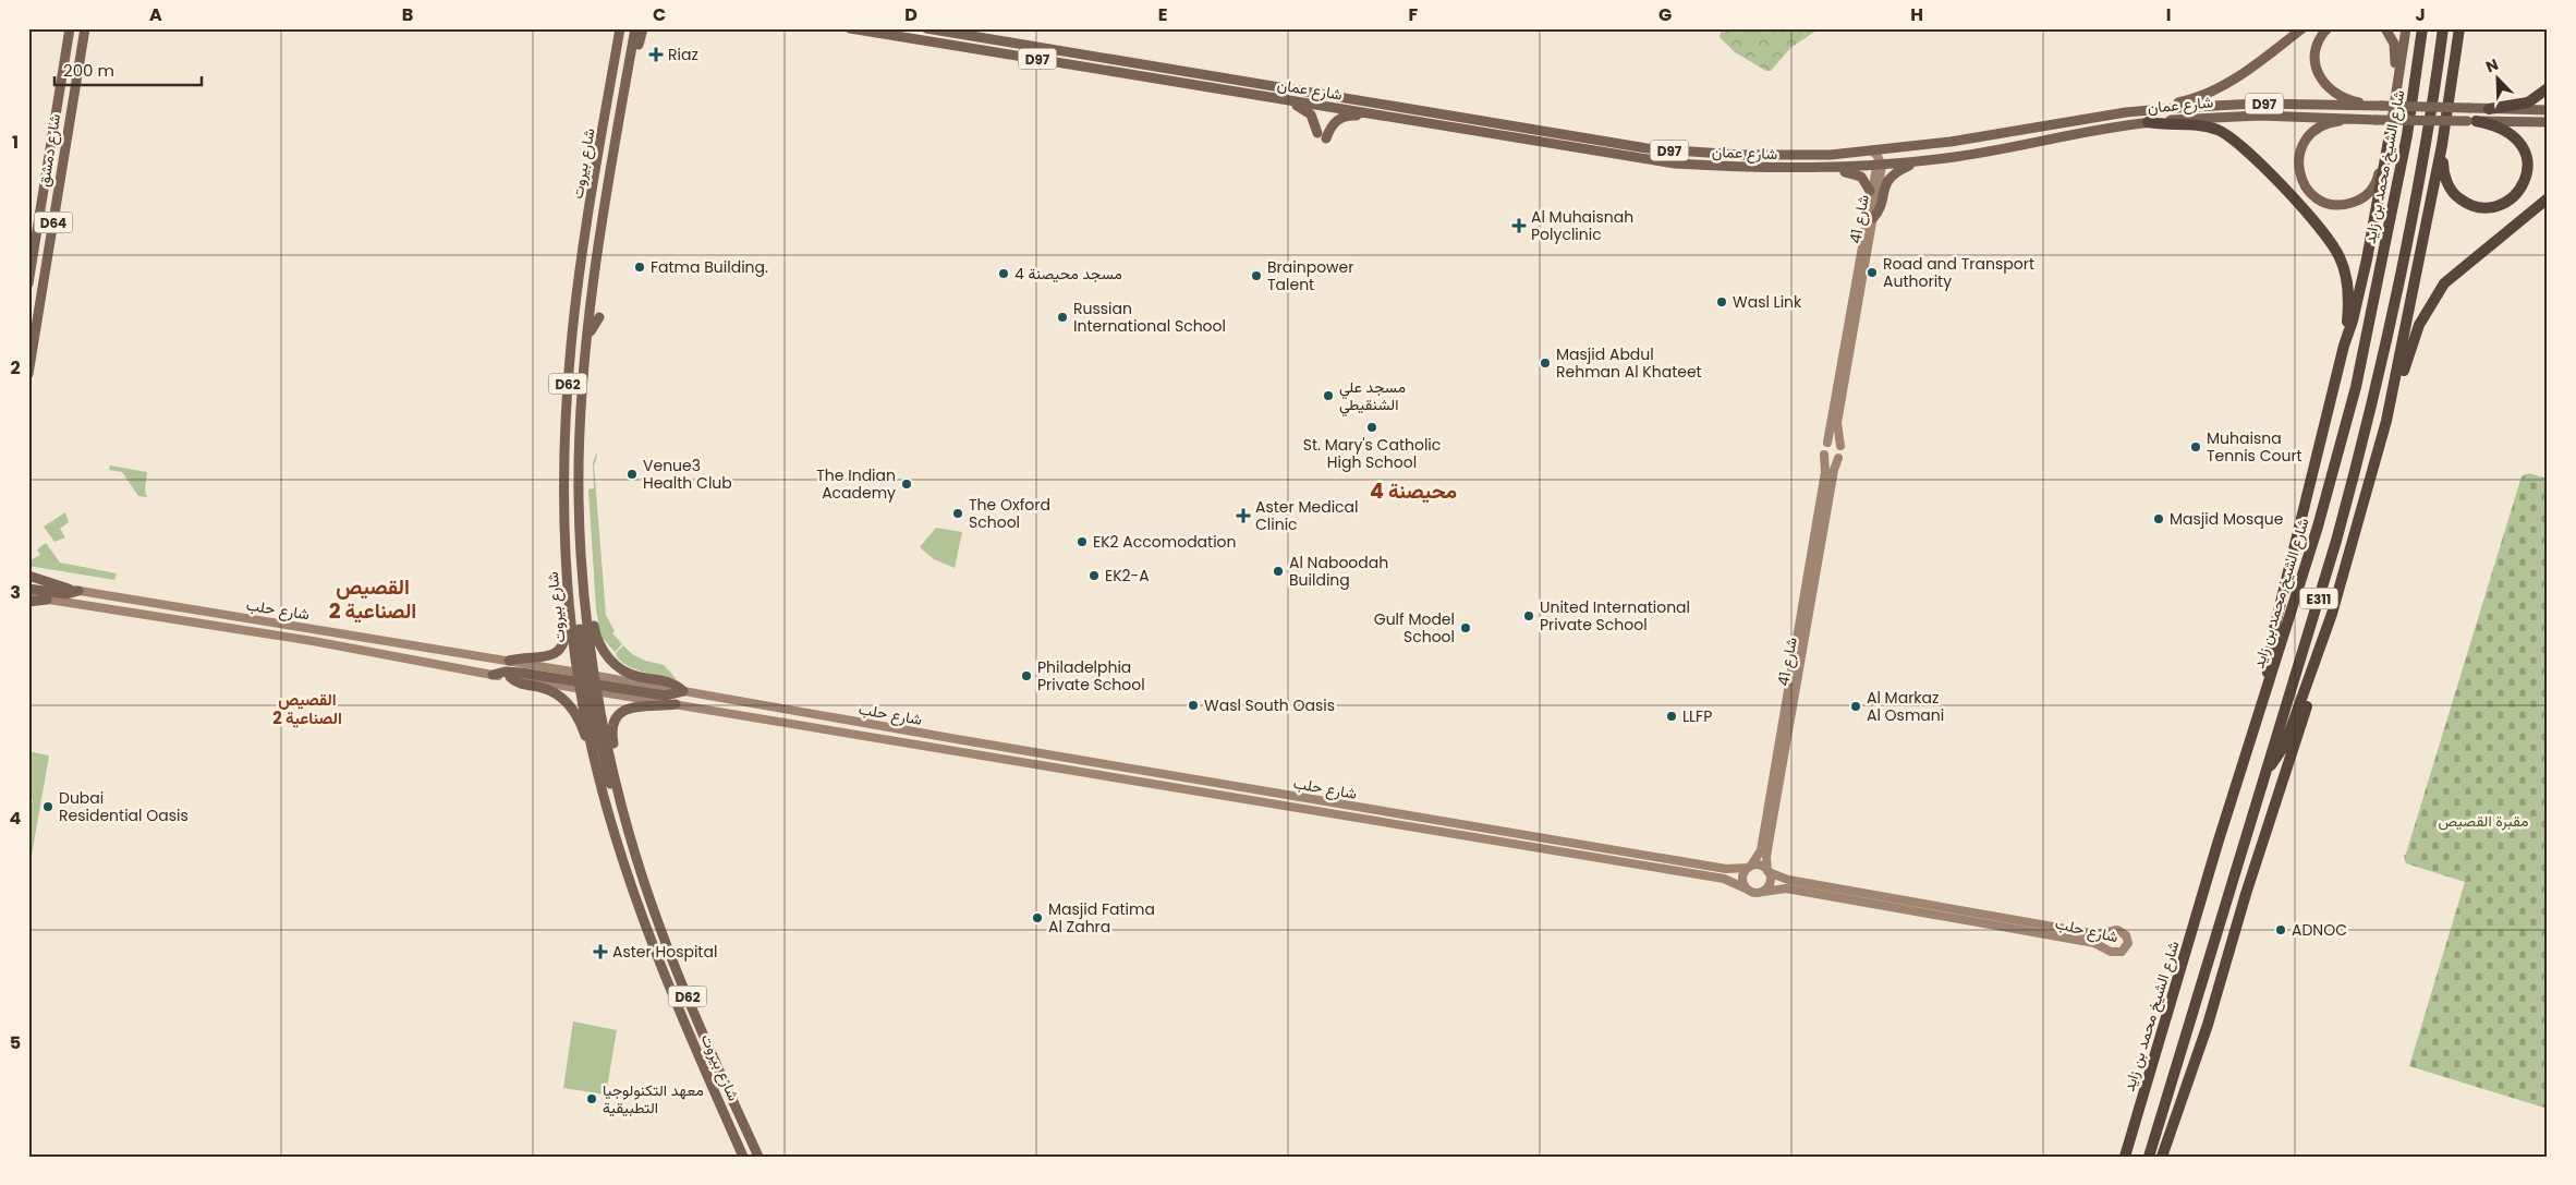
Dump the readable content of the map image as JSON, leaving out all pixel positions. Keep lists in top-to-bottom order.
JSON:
{
  "streets": {
    "highway": ["شارع الشيخ محمد بن زايد", "E311"],
    "main road": [
      "D97",
      "شارع عمان",
      "شارع دمشق",
      "شارع بيروت",
      "D64",
      "D62"
    ],
    "street": ["شارع 41", "شارع حلب"]
  },
  "crossings": [
    ["شارع عمان", "شارع 41"],
    ["شارع بيروت", "شارع حلب"],
    ["شارع 41", "شارع حلب"]
  ],
  "districts": ["محيصنة 4", "القصيص الصناعية 2", "القصيص الصناعية 2"],
  "parks": ["مقبرة القصيص"],
  "places": {
    "health": [
      "Riaz",
      "Al Muhaisnah Polyclinic",
      "Aster Medical Clinic",
      "Aster Hospital"
    ],
    "other": [
      "Fatma Building.",
      "Road and Transport Authority",
      "مسجد محيصنة 4",
      "Brainpower Talent",
      "Wasl Link",
      "Russian International School",
      "Masjid Abdul Rehman Al Khateet",
      "مسجد علي الشنقيطي",
      "St. Mary's Catholic High School",
      "Muhaisna Tennis Court",
      "Venue3 Health Club",
      "The Indian Academy",
      "The Oxford School",
      "Masjid Mosque",
      "EK2 Accomodation",
      "Al Naboodah Building",
      "EK2-A",
      "United International Private School",
      "Gulf Model School",
      "Philadelphia Private School",
      "Wasl South Oasis",
      "Al Markaz Al Osmani",
      "LLFP",
      "Dubai Residential Oasis",
      "Masjid Fatima Al Zahra",
      "ADNOC",
      "معهد التكنولوجيا التطبيقية"
    ]
  },
  "scale_bar": "200 m",
  "north": "top left",
  "grid": {
    "columns": [
      "A",
      "B",
      "C",
      "D",
      "E",
      "F",
      "G",
      "H",
      "I",
      "J"
    ],
    "rows": [
      "1",
      "2",
      "3",
      "4",
      "5"
    ]
  }
}
